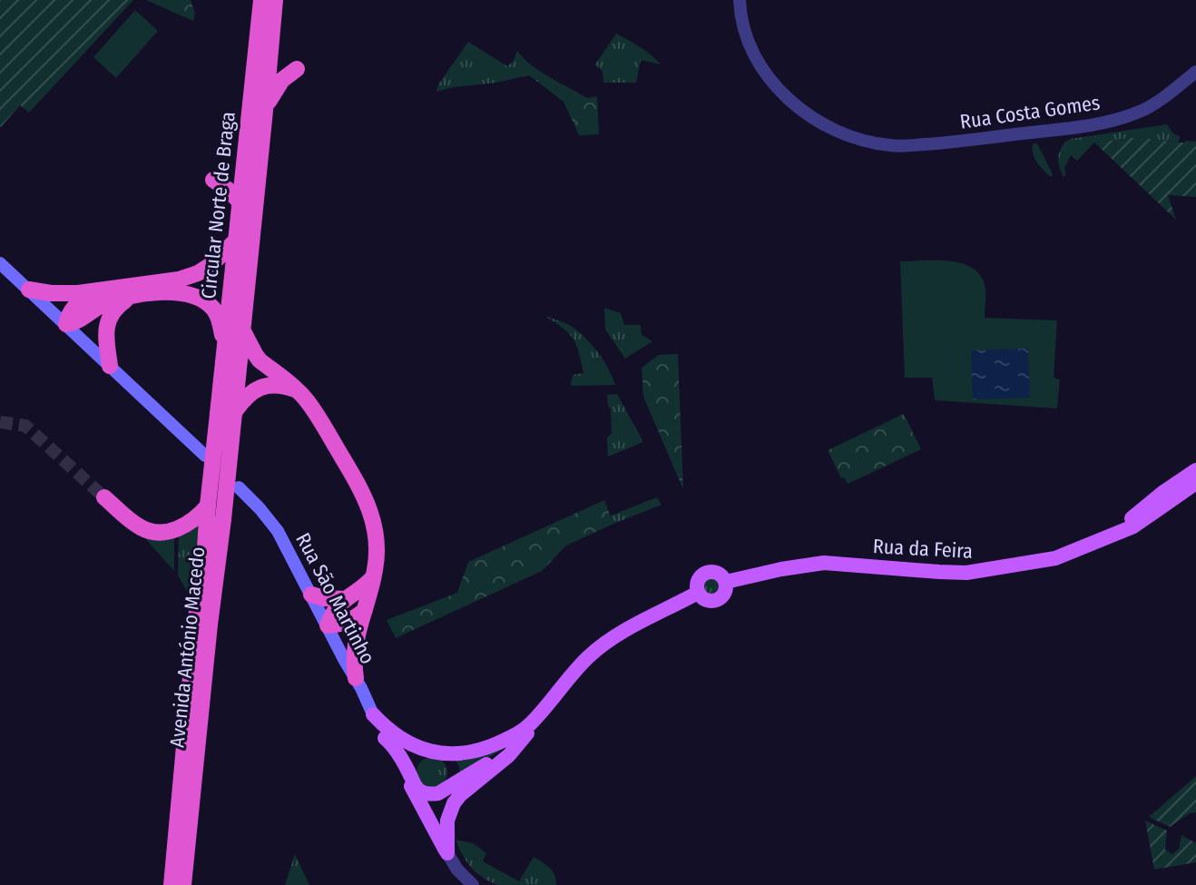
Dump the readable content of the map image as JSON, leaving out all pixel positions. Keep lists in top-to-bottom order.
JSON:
{
  "streets": {
    "highway": ["Circular Norte de Braga", "Avenida António Macedo"],
    "main road": ["Rua da Feira", "Rua São Martinho"],
    "street": ["Rua Costa Gomes"]
  },
  "crossings": [
    ["Circular Norte de Braga", "Avenida António Macedo"]
  ]
}
